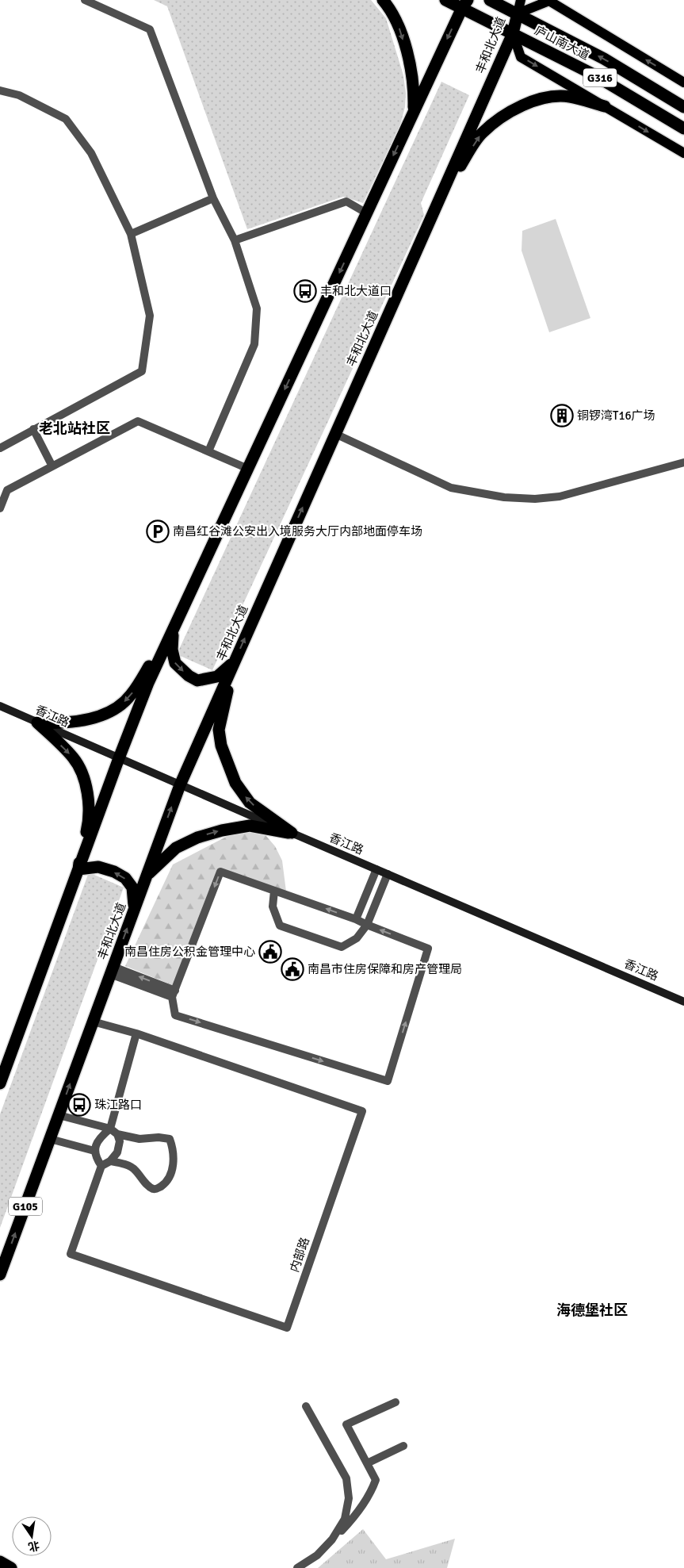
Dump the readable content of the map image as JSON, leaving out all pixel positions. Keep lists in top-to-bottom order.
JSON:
{
  "streets": {
    "highway": [
      "庐山南大道",
      "丰和北大道",
      "G316",
      "G105"
    ],
    "main road": ["香江路"],
    "street": ["内部路"]
  },
  "crossings": [
    ["庐山南大道", "丰和北大道"],
    ["丰和北大道", "香江路"],
    ["丰和北大道", "内部路"]
  ],
  "districts": ["老北站社区", "海德堡社区"],
  "places": {
    "bus stop": ["丰和北大道口", "珠江路口"],
    "building": ["铜锣湾T16广场"],
    "parking": ["南昌红谷滩公安出入境服务大厅内部地面停车场"],
    "public building": ["南昌住房公积金管理中心", "南昌市住房保障和房产管理局"]
  },
  "north": "bottom"
}
